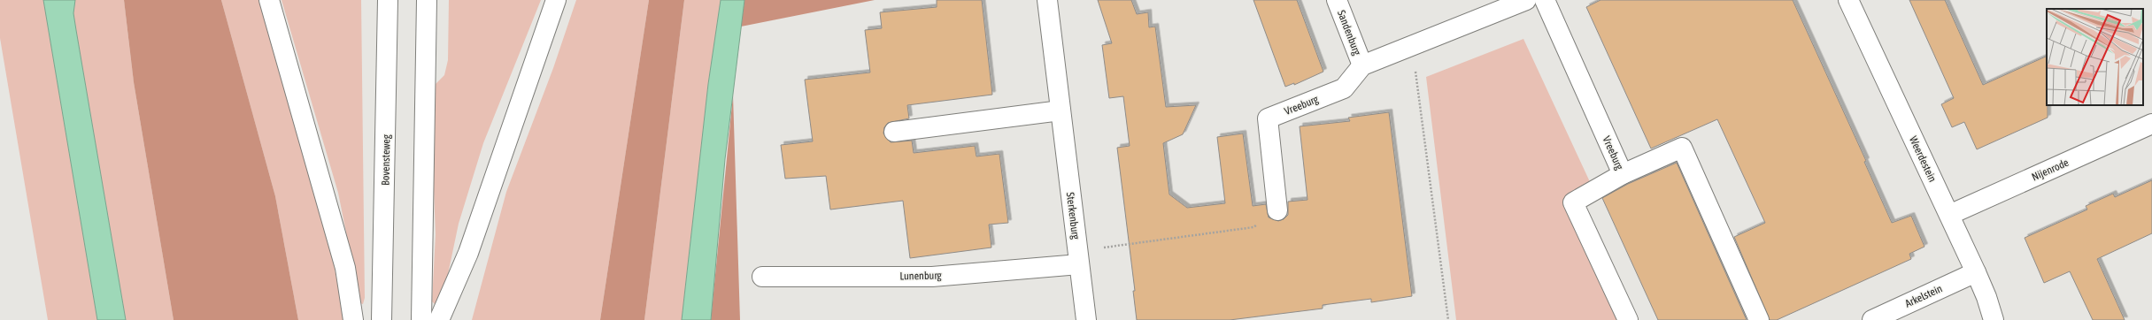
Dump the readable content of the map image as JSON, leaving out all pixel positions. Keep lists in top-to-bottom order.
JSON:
{
  "streets": {
    "street": [
      "Sandenburg",
      "Vreeburg",
      "Weerdestein",
      "Bovensteweg",
      "Nijenrode",
      "Sterkenburg",
      "Lunenburg",
      "Arkelstein"
    ]
  },
  "crossings": [
    ["Sandenburg", "Vreeburg"],
    ["Weerdestein", "Nijenrode"],
    ["Weerdestein", "Arkelstein"],
    ["Sterkenburg", "Lunenburg"]
  ]
}
